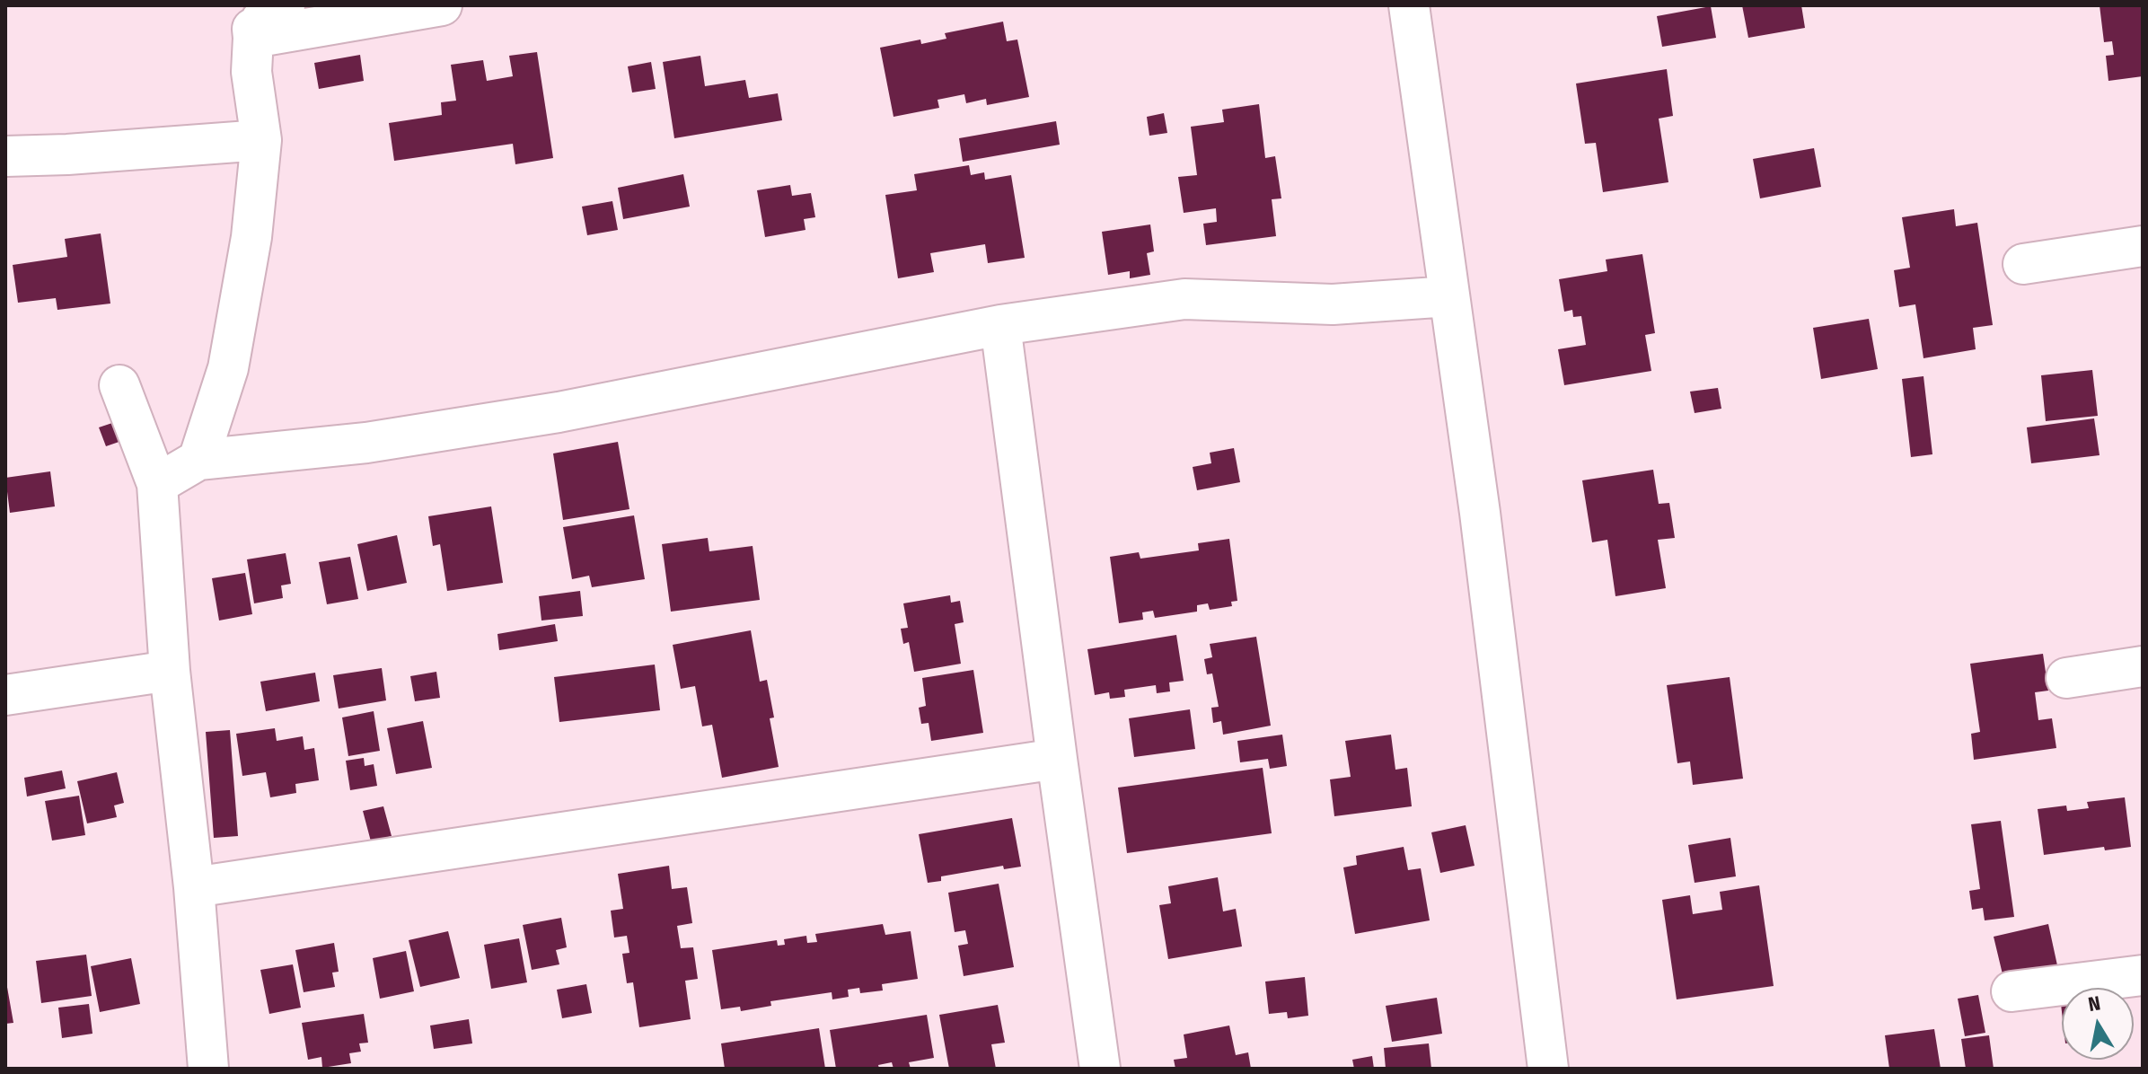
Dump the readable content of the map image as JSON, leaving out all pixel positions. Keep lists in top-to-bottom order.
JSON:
{
  "north": "top"
}
